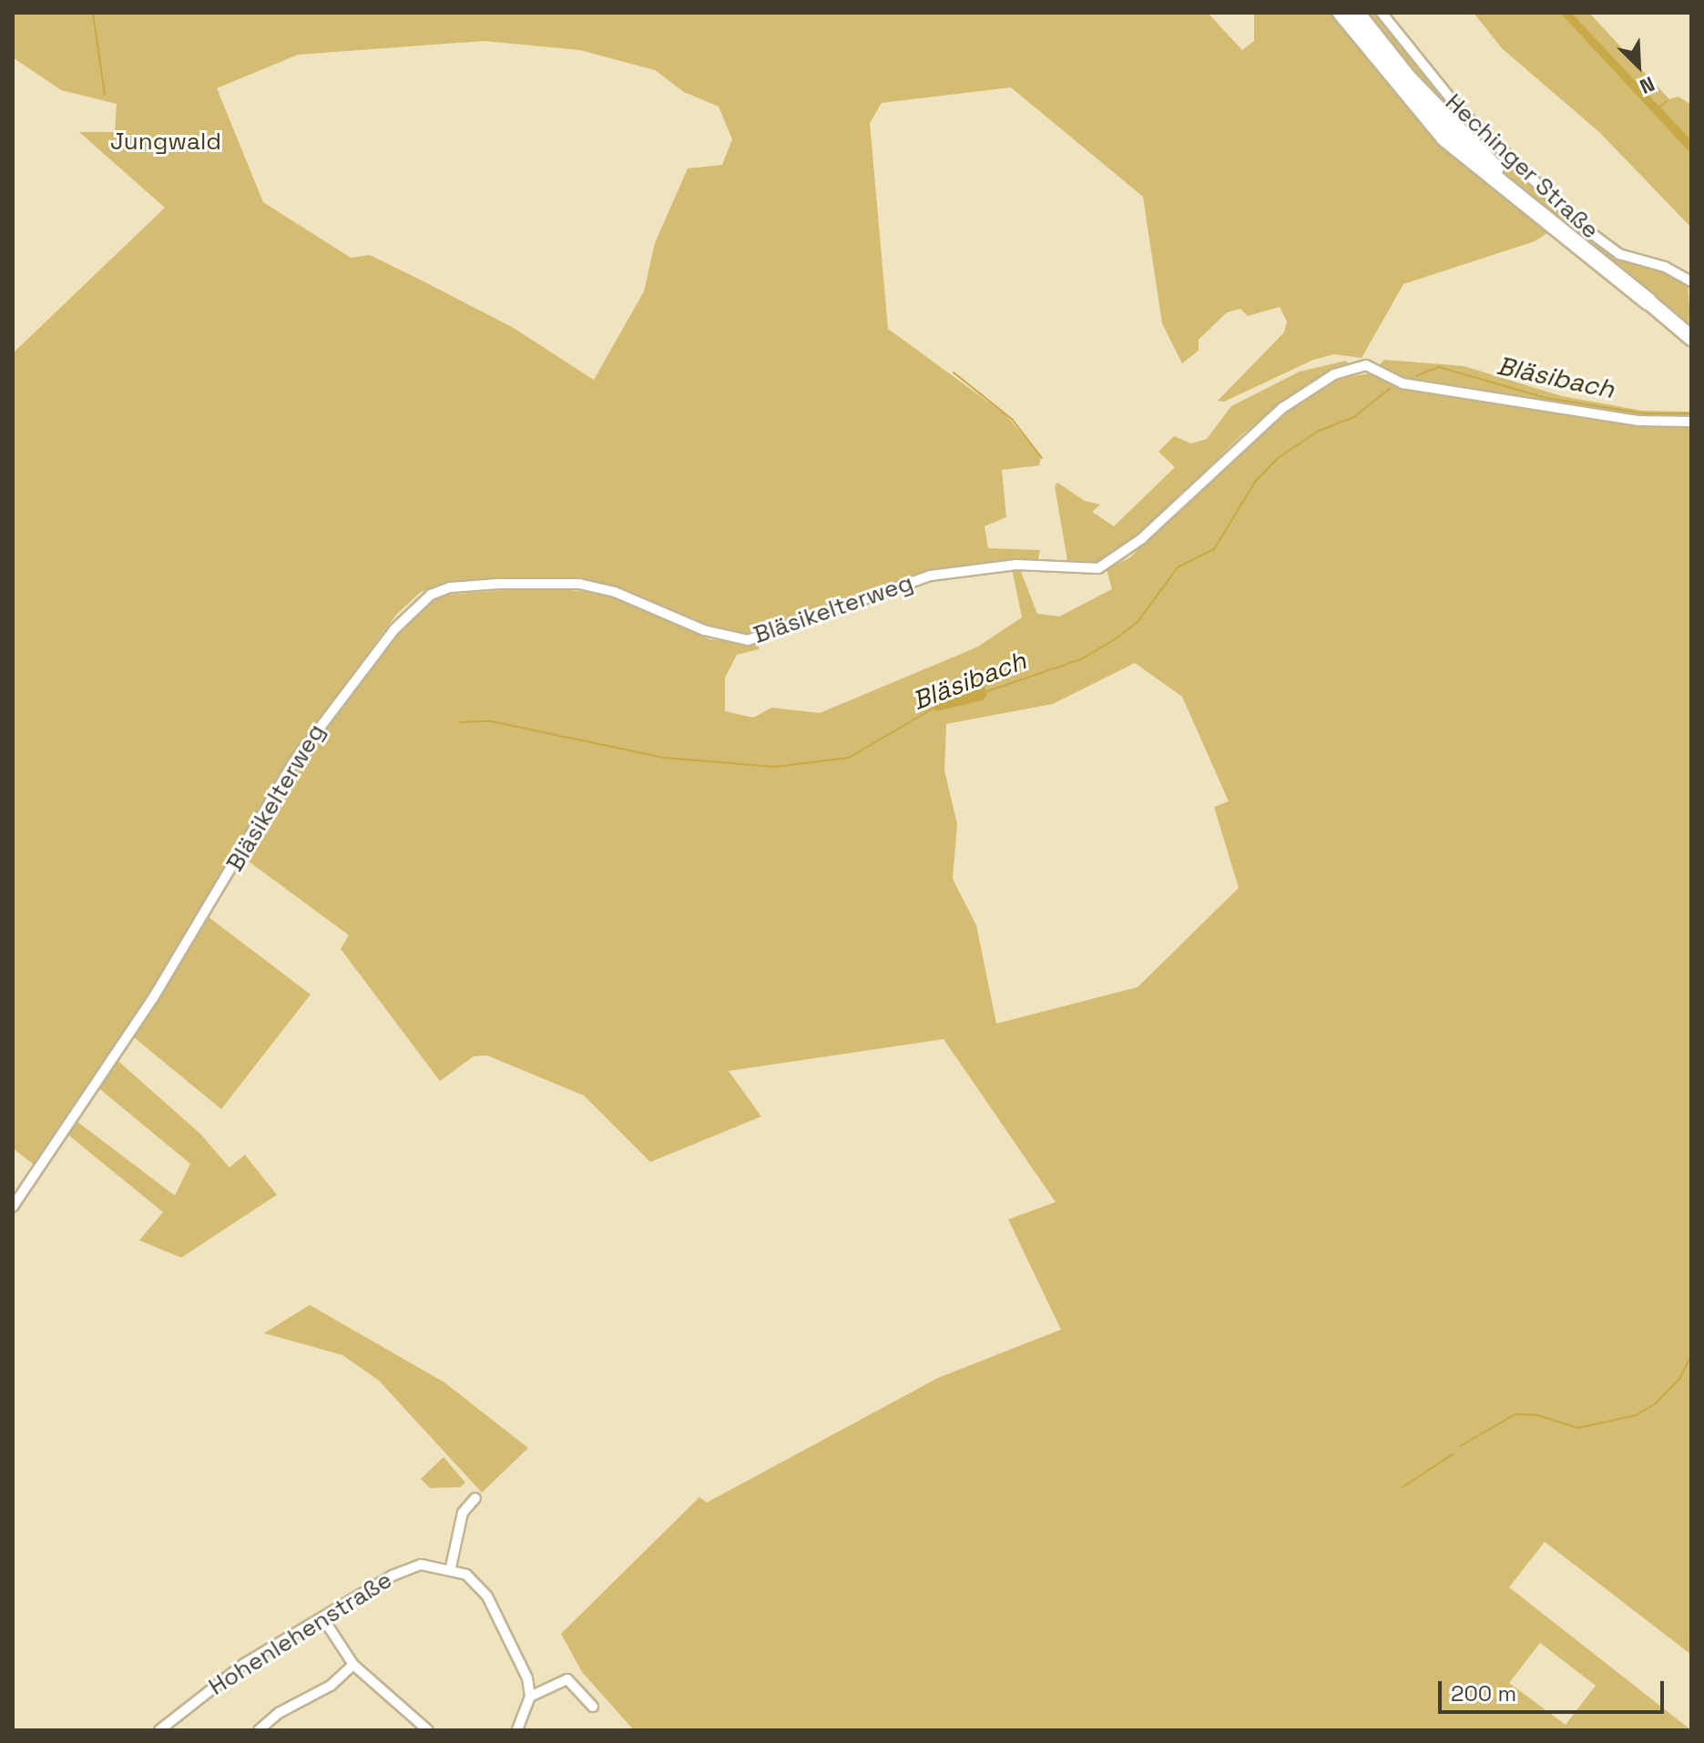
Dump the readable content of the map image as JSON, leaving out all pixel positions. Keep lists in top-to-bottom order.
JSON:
{
  "streets": {
    "street": ["Hechinger Straße", "Bläsikelterweg", "Hohenlehenstraße"]
  },
  "water": ["Bläsibach"],
  "parks": ["Jungwald"],
  "scale_bar": "200 m",
  "north": "bottom right"
}
